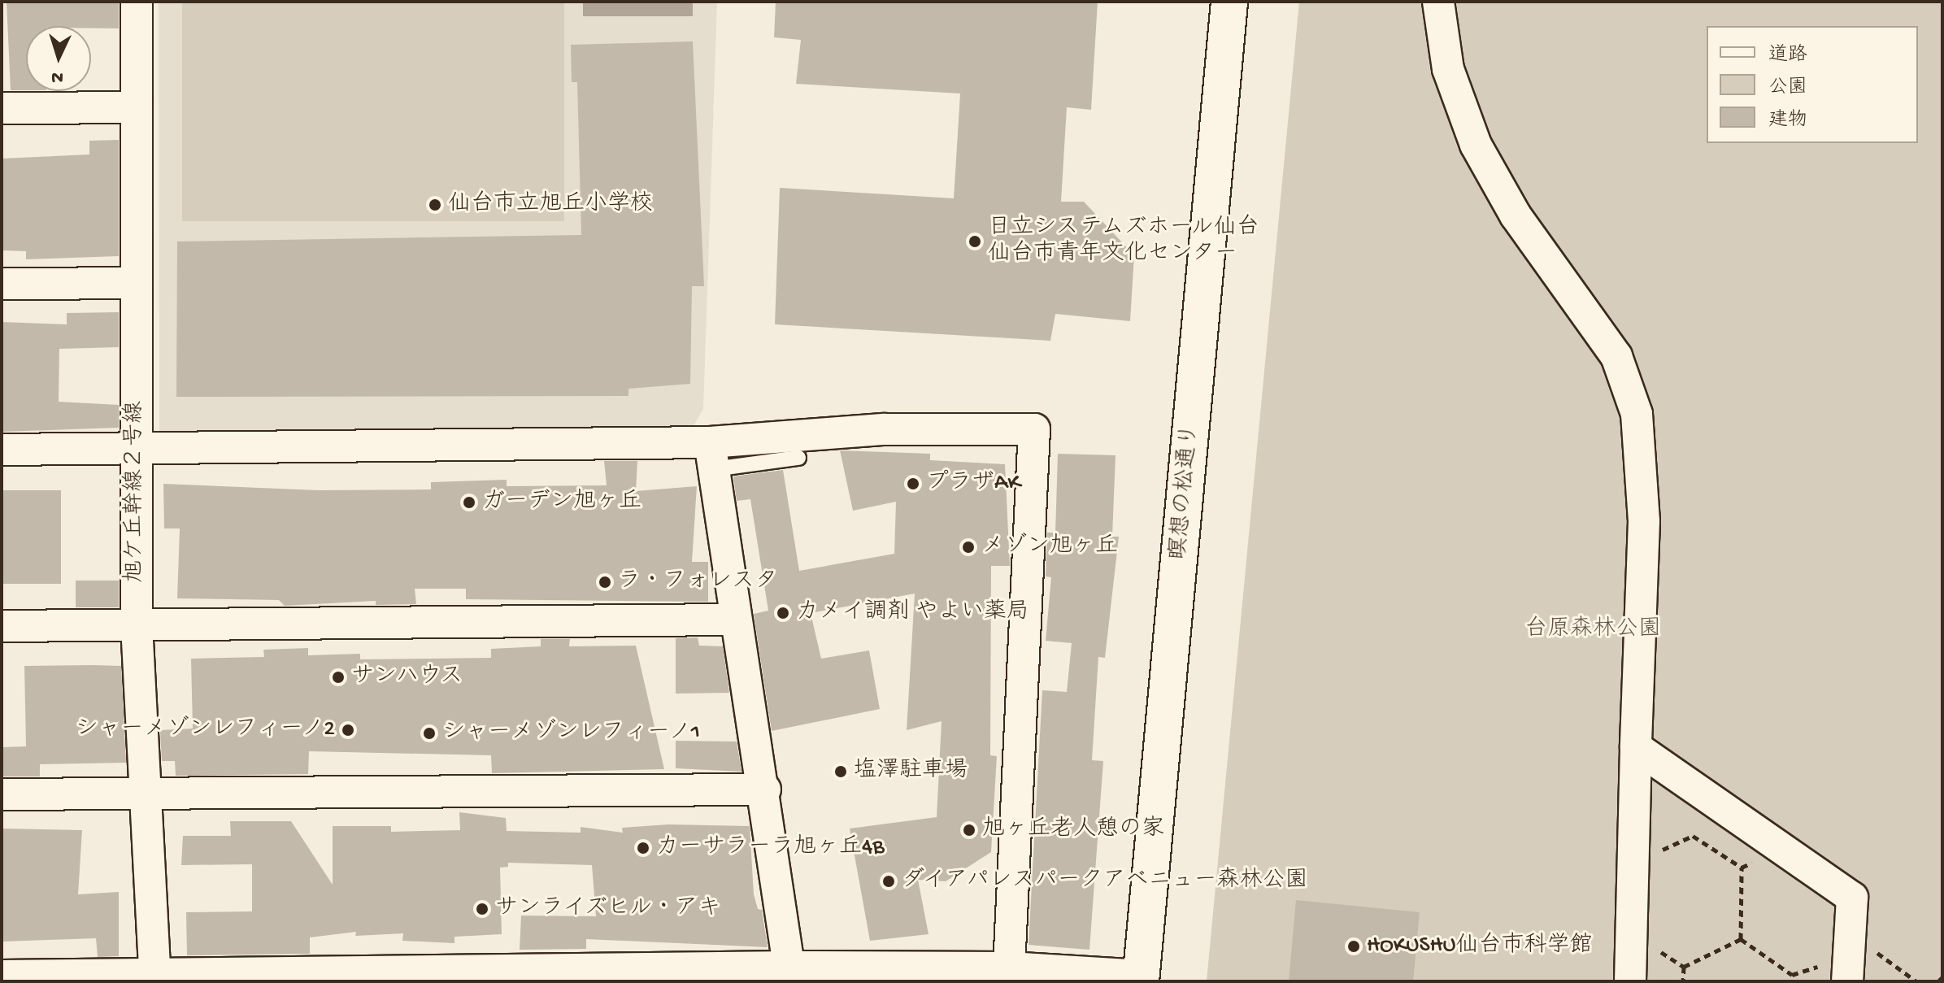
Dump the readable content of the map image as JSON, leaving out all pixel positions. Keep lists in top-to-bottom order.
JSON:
{
  "streets": {
    "street": ["旭ケ丘幹線２号線", "瞑想の松通り"]
  },
  "parks": ["台原森林公園"],
  "places": [
    "仙台市立旭丘小学校",
    "日立システムズホール仙台 仙台市青年文化センター",
    "プラザAK",
    "ガーデン旭ヶ丘",
    "メゾン旭ヶ丘",
    "ラ・フォレスタ",
    "カメイ調剤 やよい薬局",
    "サンハウス",
    "シャーメゾンレフィーノ2",
    "シャーメゾンレフィーノ1",
    "塩澤駐車場",
    "旭ヶ丘老人憩の家",
    "カーサラーラ旭ヶ丘4B",
    "ダイアパレスパークアベニュー森林公園",
    "サンライズヒル・アキ",
    "HOKUSHU仙台市科学館"
  ],
  "legend": ["道路", "公園", "建物"],
  "north": "bottom"
}
